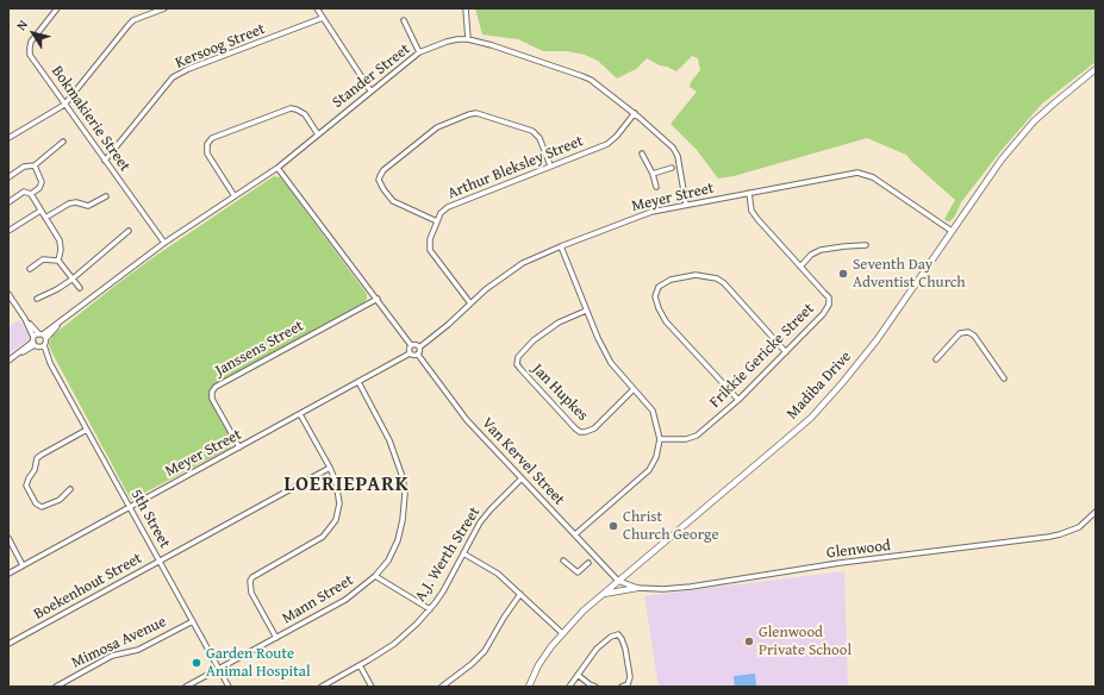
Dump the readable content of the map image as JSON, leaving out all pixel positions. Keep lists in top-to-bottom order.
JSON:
{
  "streets": {
    "street": [
      "Kersoog Street",
      "Stander Street",
      "Bokmakierie Street",
      "Arthur Bleksley Street",
      "Meyer Street",
      "Janssens Street",
      "Frikkie Gericke Street",
      "Madiba Drive",
      "Jan Hupkes",
      "Van Kervel Street",
      "5th Street",
      "Glenwood",
      "A.J. Werth Street",
      "Boekenhout Street",
      "Mann Street",
      "Mimosa Avenue"
    ]
  },
  "crossings": [
    ["Kersoog Street", "Bokmakierie Street"],
    ["Stander Street", "Bokmakierie Street"],
    ["Stander Street", "Arthur Bleksley Street"],
    ["Stander Street", "Meyer Street"],
    ["Stander Street", "5th Street"],
    ["Arthur Bleksley Street", "Meyer Street"],
    ["Meyer Street", "Janssens Street"],
    ["Meyer Street", "Frikkie Gericke Street"],
    ["Meyer Street", "Madiba Drive"],
    ["Meyer Street", "Van Kervel Street"],
    ["Meyer Street", "5th Street"],
    ["Meyer Street", "Mann Street"],
    ["Madiba Drive", "Van Kervel Street"],
    ["Madiba Drive", "Glenwood"],
    ["Van Kervel Street", "Glenwood"],
    ["Van Kervel Street", "A.J. Werth Street"],
    ["5th Street", "Boekenhout Street"],
    ["5th Street", "Mann Street"],
    ["5th Street", "Mimosa Avenue"]
  ],
  "districts": ["LOERIEPARK"],
  "places": [
    "Seventh Day Adventist Church",
    "Christ Church George",
    "Glenwood Private School",
    "Garden Route Animal Hospital"
  ],
  "north": "top left"
}
